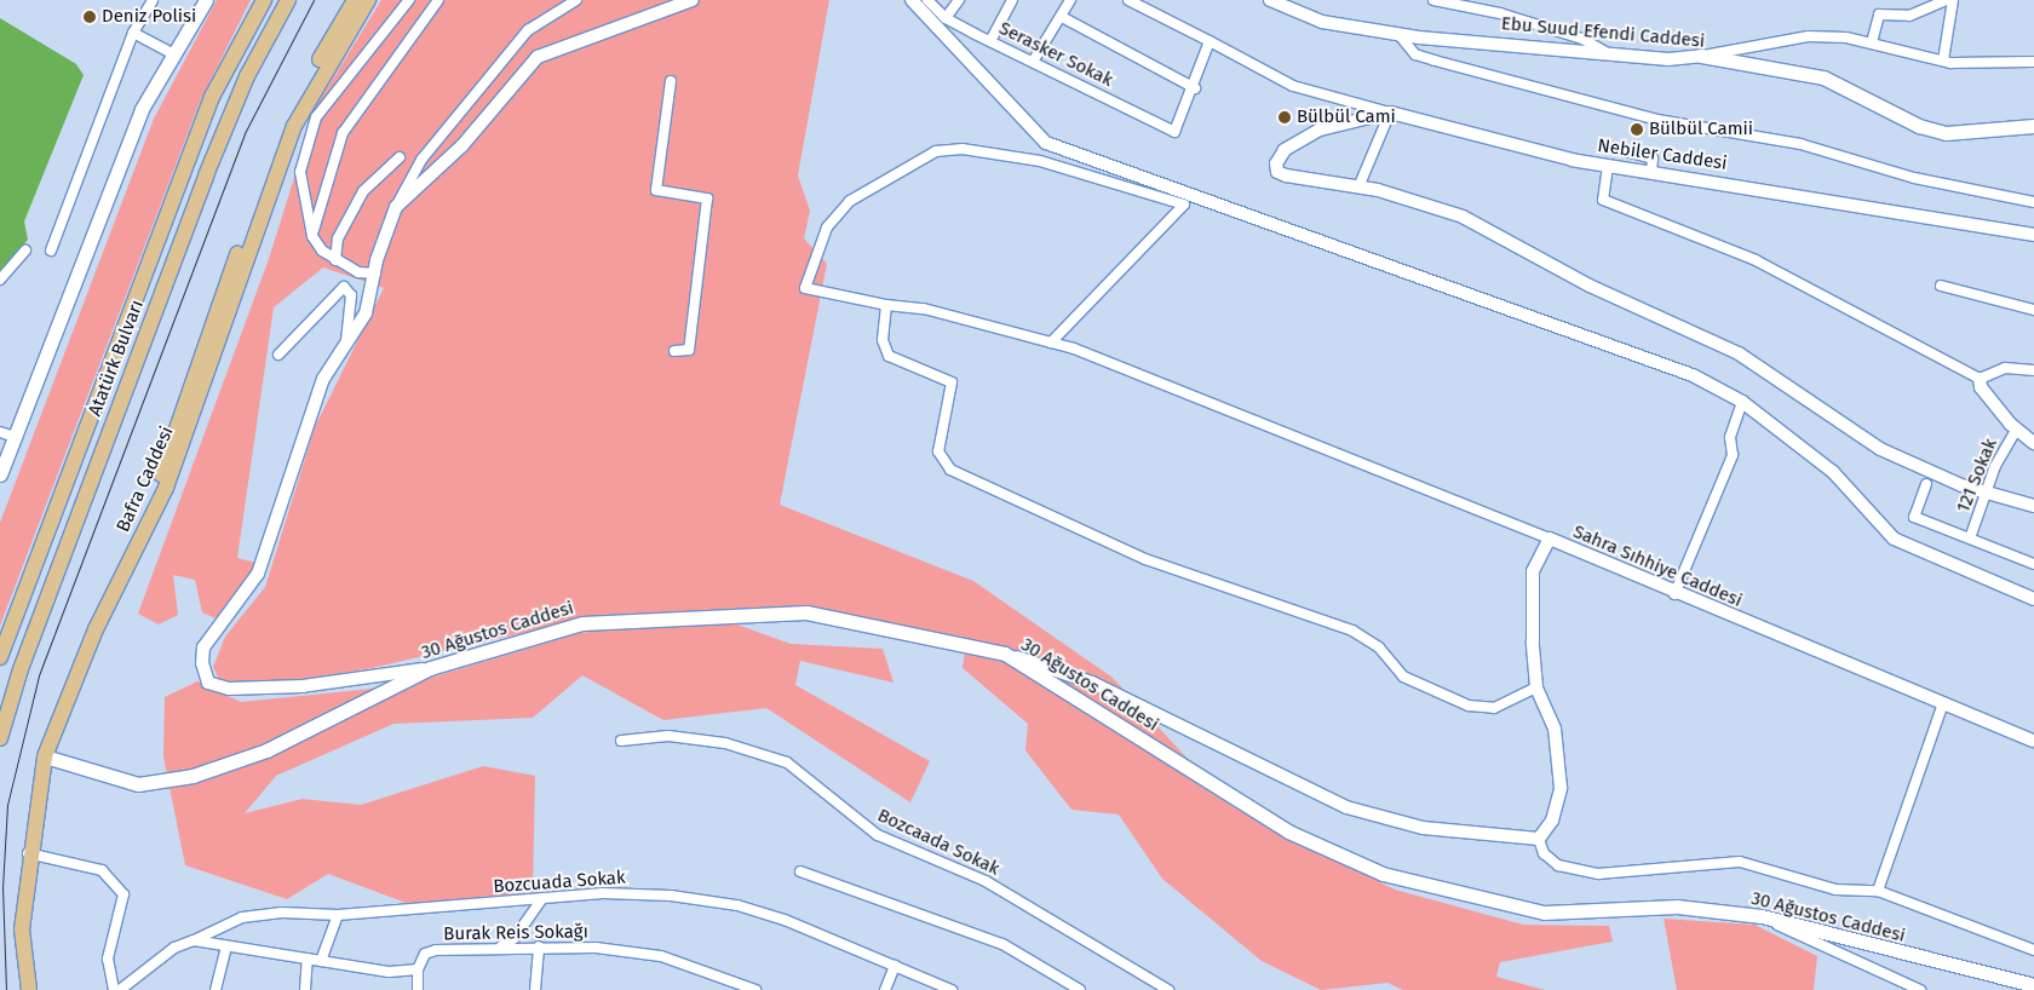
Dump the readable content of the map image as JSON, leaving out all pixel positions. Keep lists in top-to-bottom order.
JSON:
{
  "streets": {
    "main road": [
      "Ebu Suud Efendi Caddesi",
      "Atatürk Bulvarı",
      "Bafra Caddesi",
      "30 Ağustos Caddesi"
    ],
    "street": [
      "Serasker Sokak",
      "Nebiler Caddesi",
      "121 Sokak",
      "Sahra Sıhhiye Caddesi",
      "Bozcaada Sokak",
      "Bozcuada Sokak",
      "Burak Reis Sokağı"
    ]
  },
  "crossings": [
    ["Bafra Caddesi", "30 Ağustos Caddesi"]
  ],
  "places": ["Deniz Polisi", "Bülbül Cami", "Bülbül Camii"]
}
